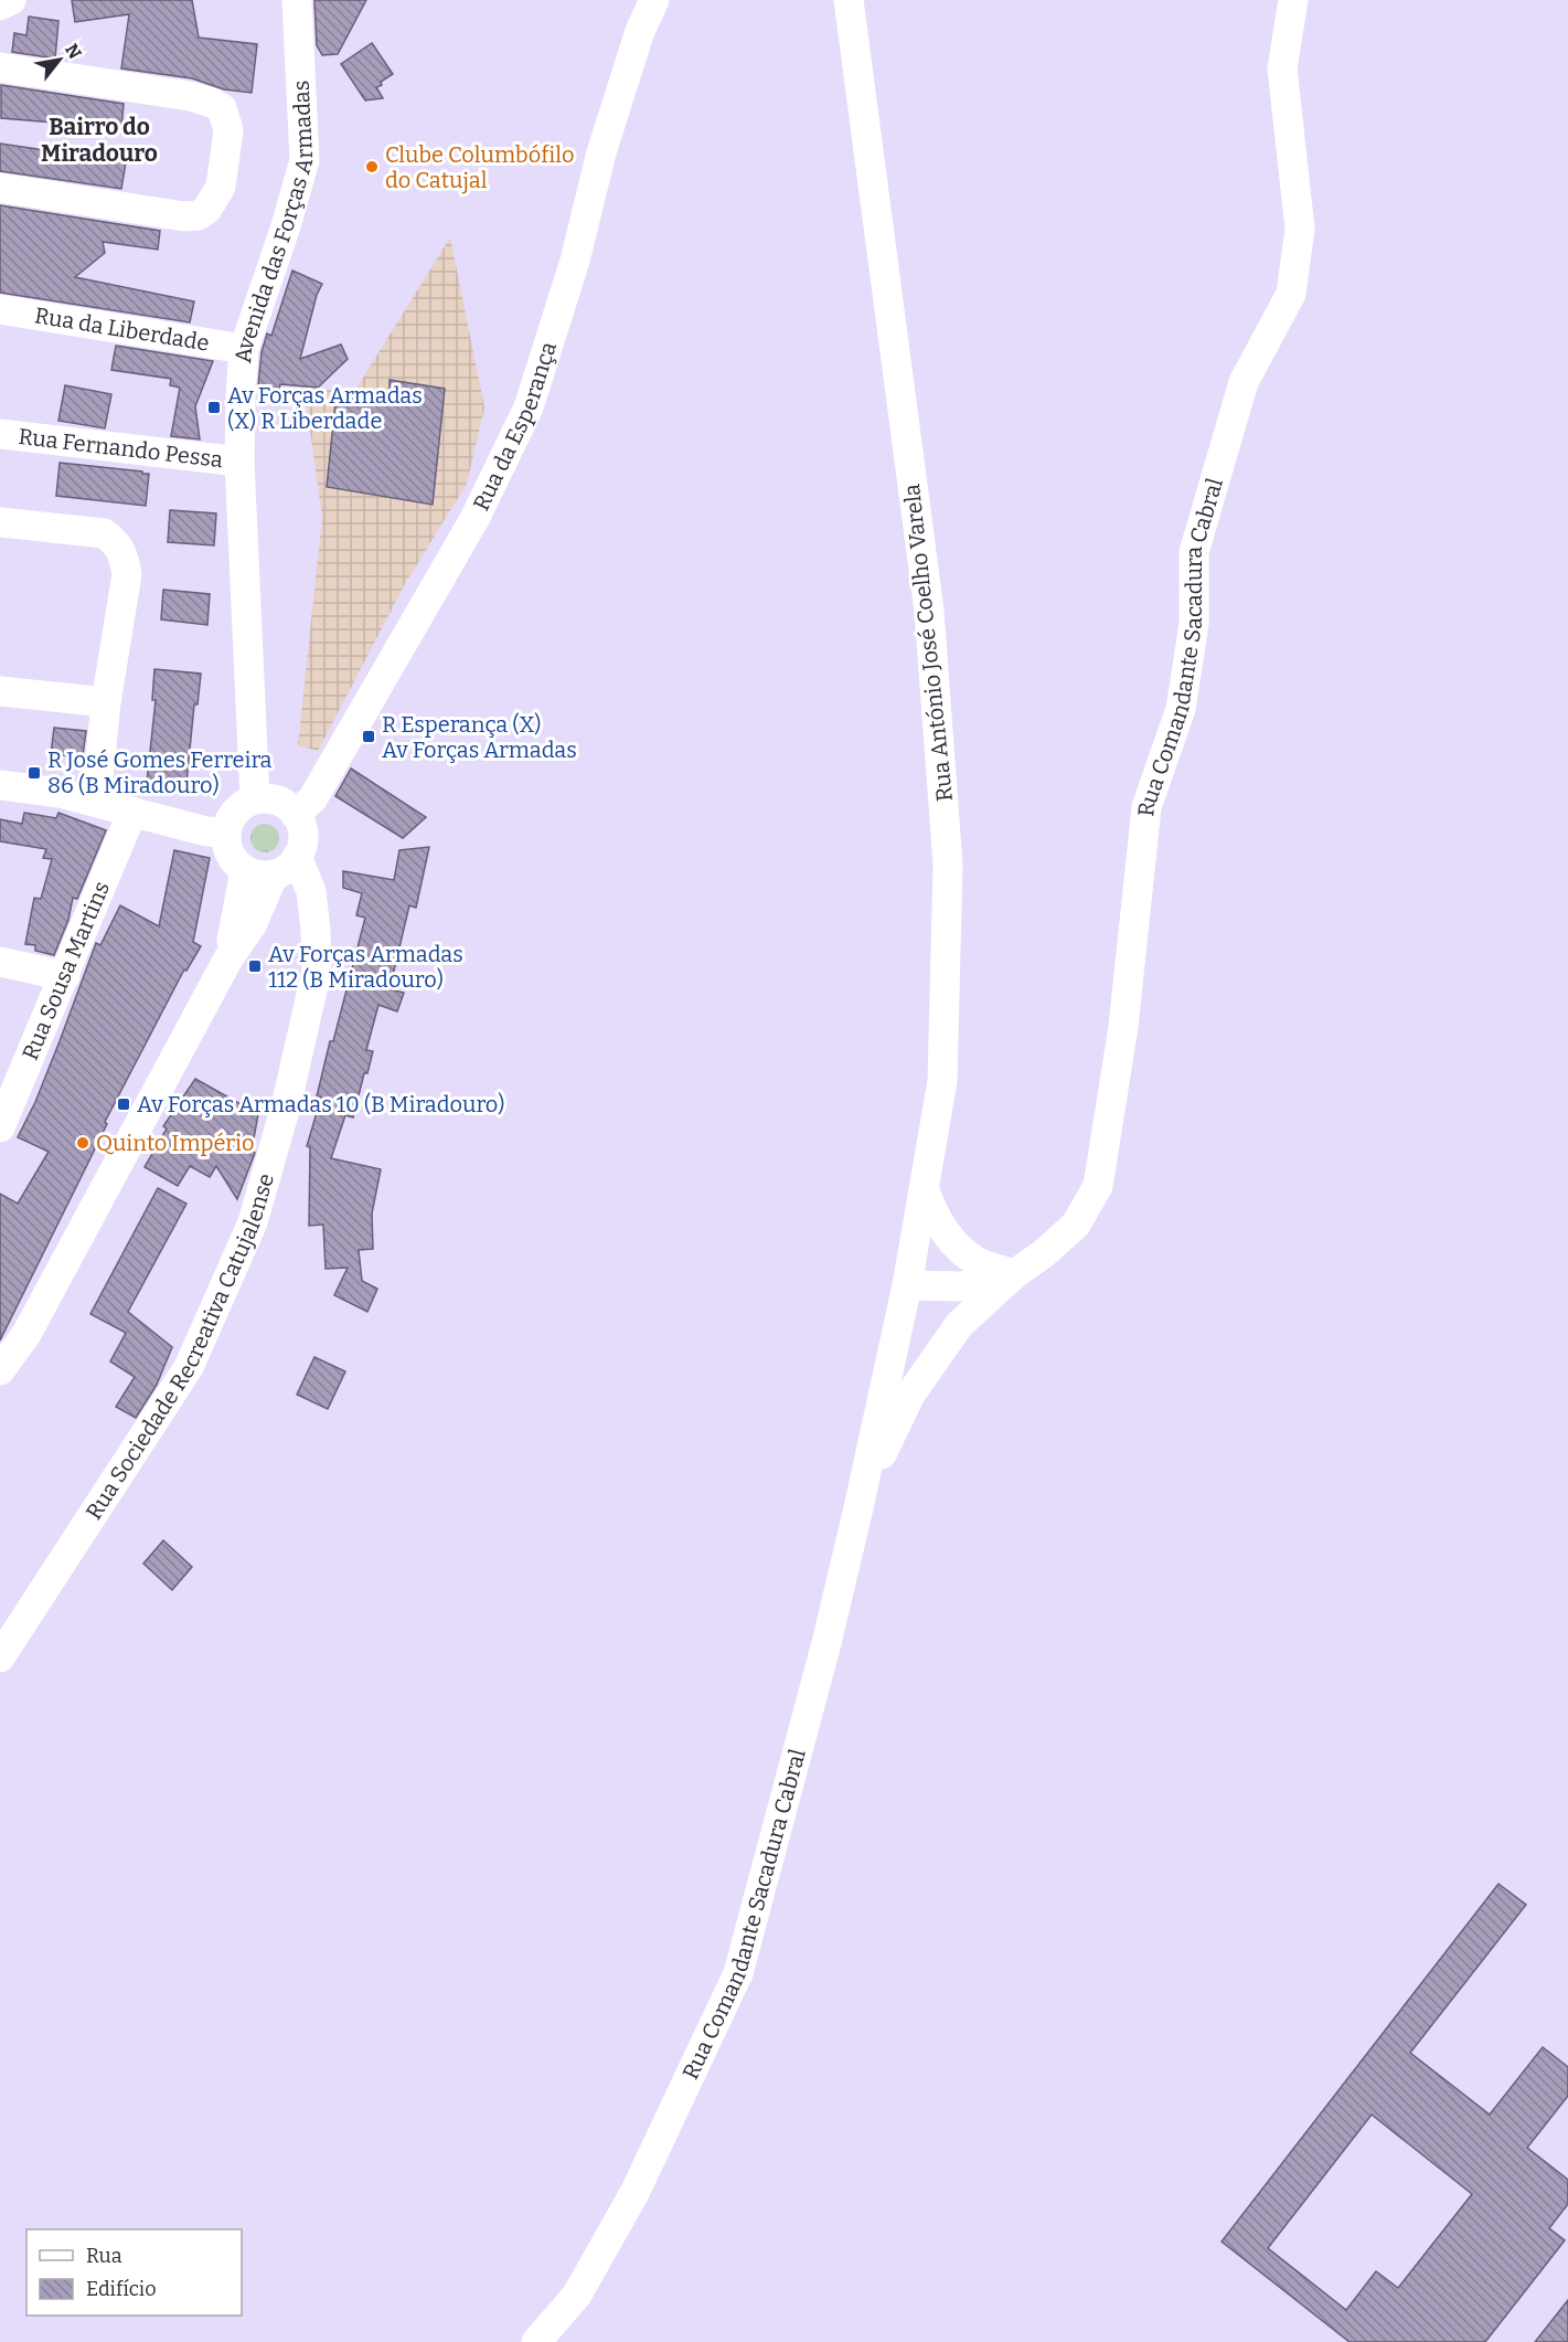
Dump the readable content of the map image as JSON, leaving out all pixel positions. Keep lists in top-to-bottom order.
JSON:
{
  "streets": {
    "street": [
      "Avenida das Forças Armadas",
      "Rua da Liberdade",
      "Rua da Esperança",
      "Rua Fernando Pessa",
      "Rua António José Coelho Varela",
      "Rua Comandante Sacadura Cabral",
      "Rua Sousa Martins",
      "Rua Sociedade Recreativa Catujalense"
    ]
  },
  "crossings": [
    ["Avenida das Forças Armadas", "Rua da Liberdade"],
    ["Avenida das Forças Armadas", "Rua da Esperança"],
    ["Avenida das Forças Armadas", "Rua Fernando Pessa"],
    ["Avenida das Forças Armadas", "Rua Sociedade Recreativa Catujalense"],
    ["Rua da Esperança", "Rua Sociedade Recreativa Catujalense"],
    ["Rua António José Coelho Varela", "Rua Comandante Sacadura Cabral"]
  ],
  "districts": ["Bairro do Miradouro"],
  "places": {
    "other": ["Clube Columbófilo do Catujal", "Quinto Império"],
    "transit": [
      "Av Forças Armadas (X) R Liberdade",
      "R Esperança (X) Av Forças Armadas",
      "R José Gomes Ferreira 86 (B Miradouro)",
      "Av Forças Armadas 112 (B Miradouro)",
      "Av Forças Armadas 10 (B Miradouro)"
    ]
  },
  "legend": ["Rua", "Edifício"],
  "north": "top right"
}
